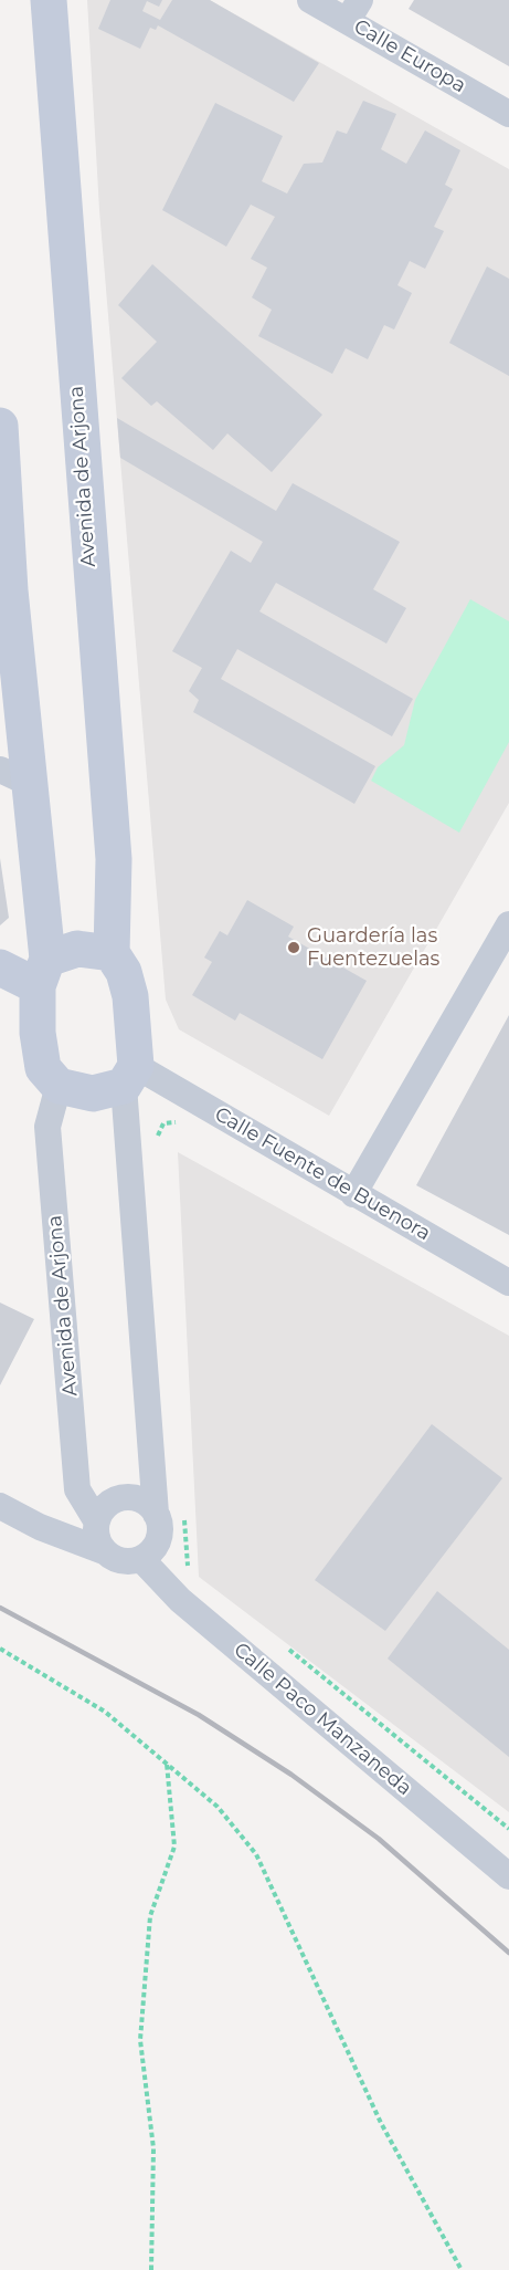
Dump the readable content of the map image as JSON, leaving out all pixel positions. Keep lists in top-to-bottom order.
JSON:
{
  "streets": {
    "street": [
      "Calle Europa",
      "Avenida de Arjona",
      "Calle Fuente de Buenora",
      "Calle Paco Manzaneda"
    ]
  },
  "crossings": [
    ["Avenida de Arjona", "Calle Fuente de Buenora"],
    ["Avenida de Arjona", "Calle Paco Manzaneda"]
  ],
  "places": ["Guardería las Fuentezuelas"]
}
